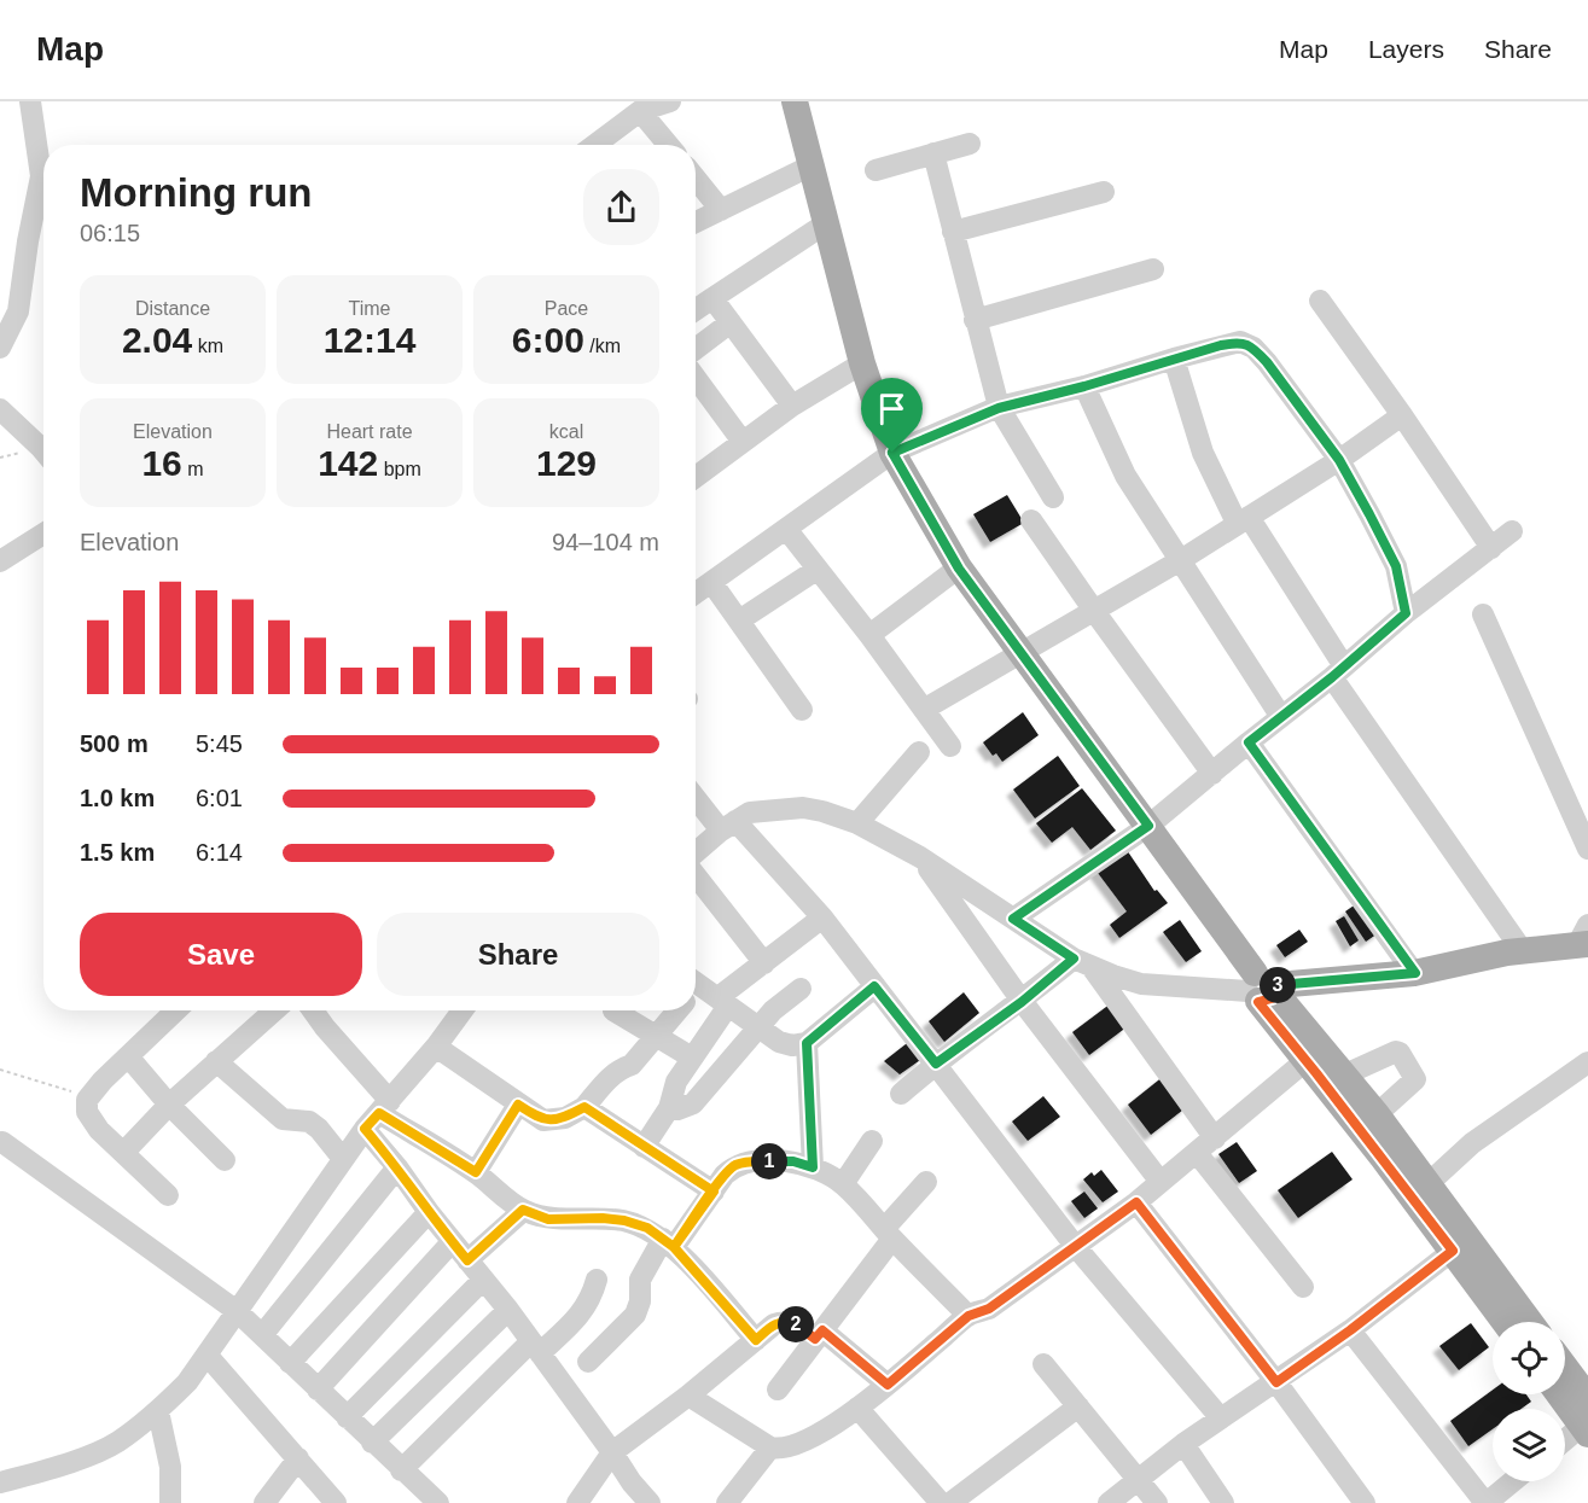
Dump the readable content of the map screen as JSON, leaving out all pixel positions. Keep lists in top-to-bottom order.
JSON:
{
  "page": {
    "header": "Map",
    "nav": ["Map", "Layers", "Share"],
    "heading": ["Morning run", "06:15"],
    "stats": [
      ["Distance", "2.04 km"],
      ["Time", "12:14"],
      ["Pace", "6:00 /km"],
      ["Elevation", "16 m"],
      ["Heart rate", "142 bpm"],
      ["kcal", "129"]
    ],
    "chart": ["Elevation", "94–104 m"],
    "list": [
      {
        "name": "500 m",
        "note": "5:45"
      },
      {
        "name": "1.0 km",
        "note": "6:01"
      },
      {
        "name": "1.5 km",
        "note": "6:14"
      }
    ],
    "buttons": ["Save", "Share"],
    "pins": ["3", "1", "2"]
  }
}
